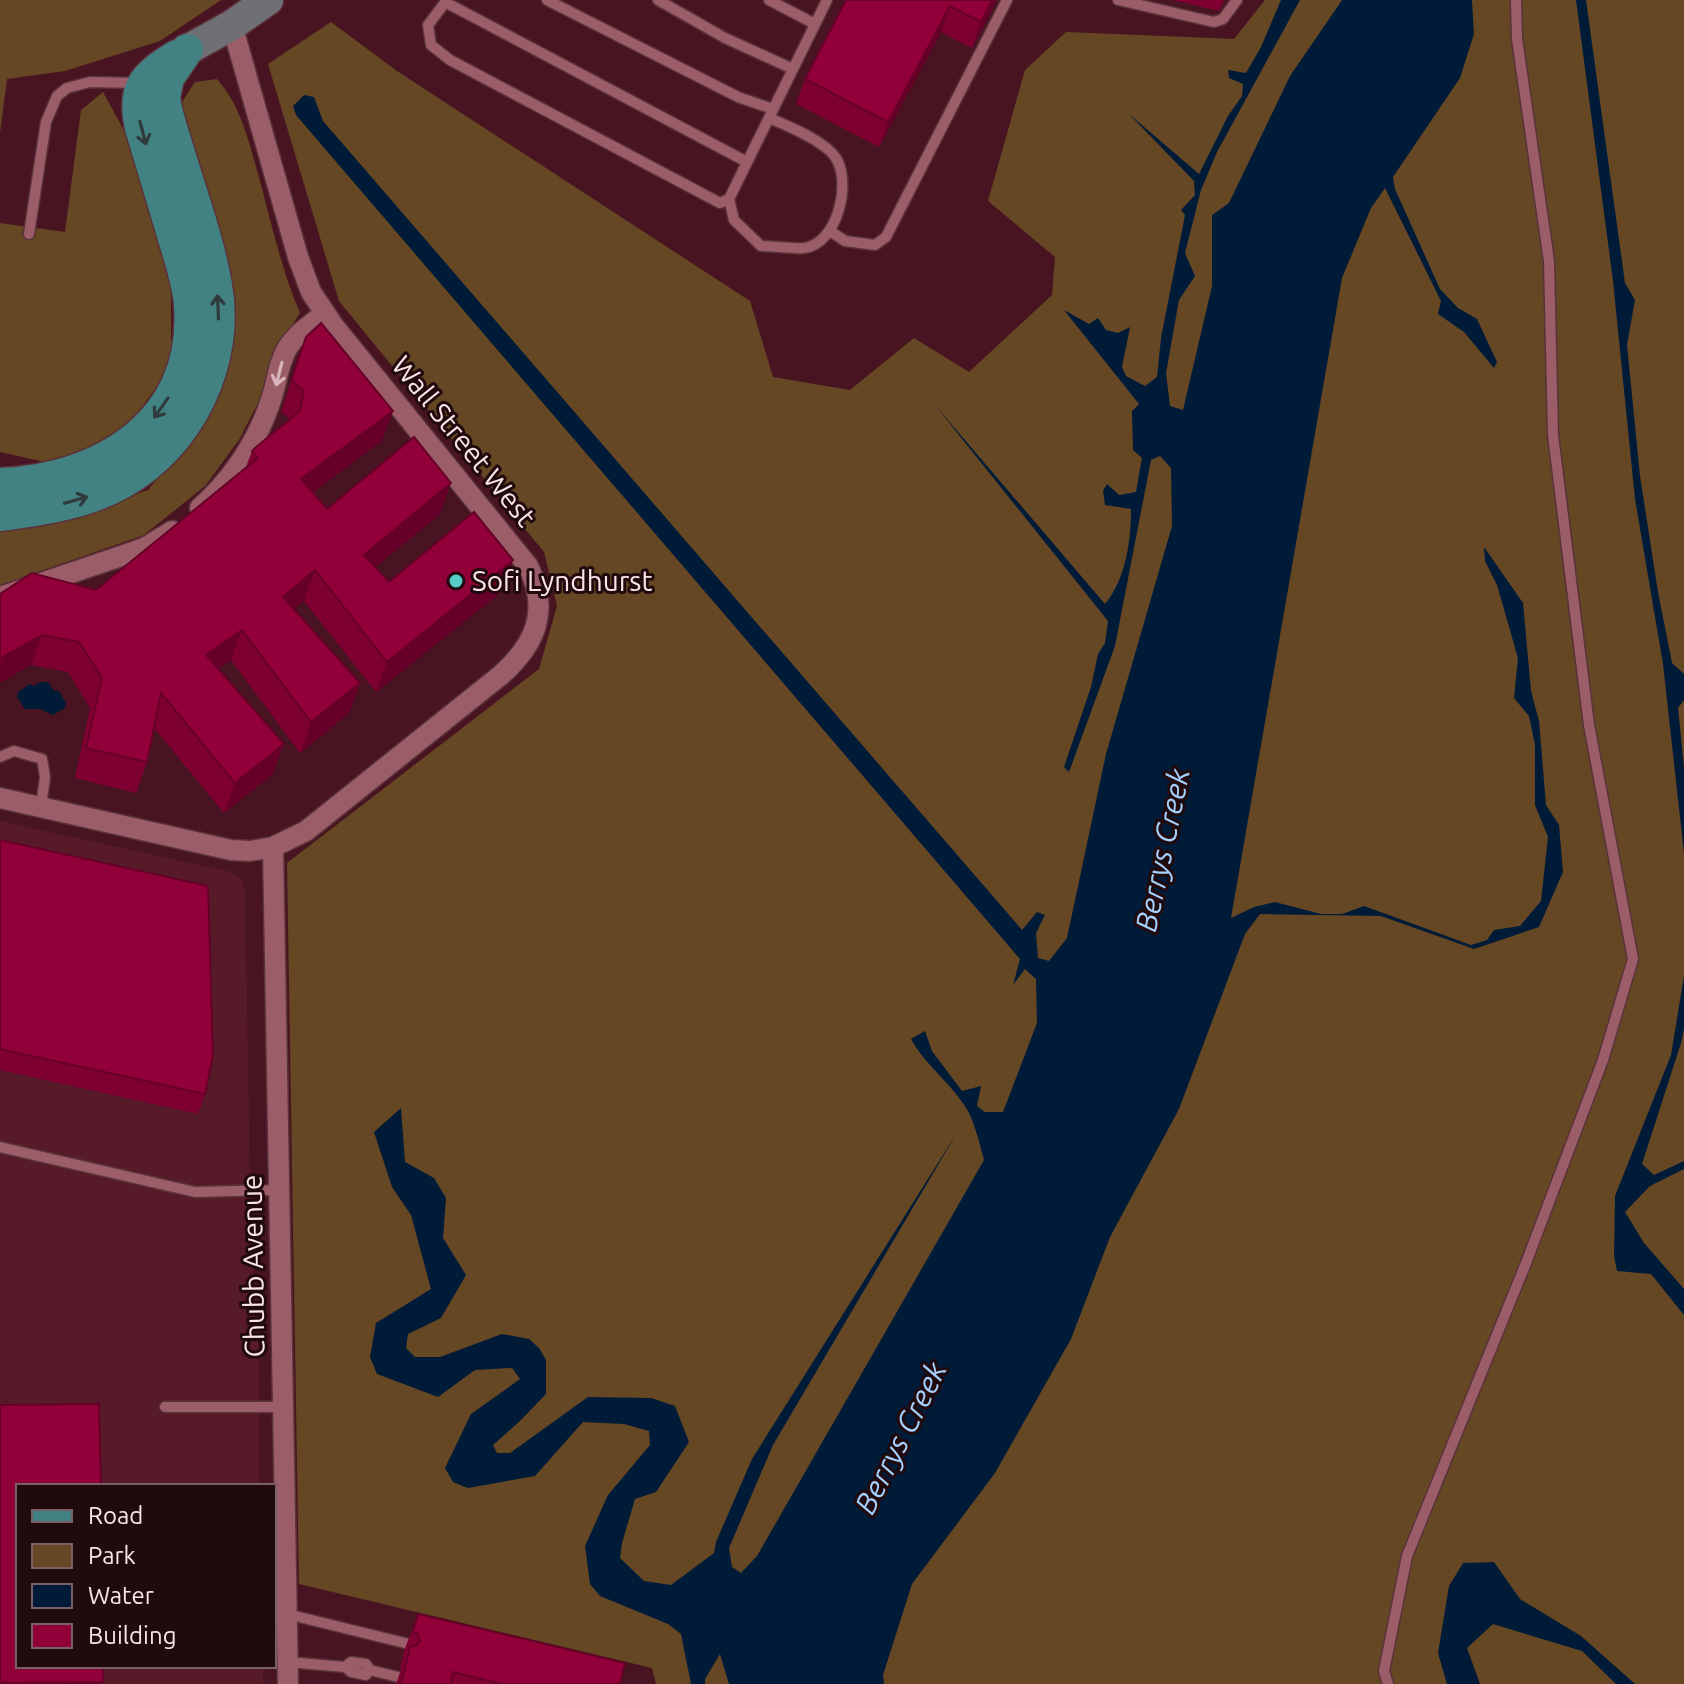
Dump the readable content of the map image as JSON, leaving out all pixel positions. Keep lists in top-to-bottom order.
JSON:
{
  "streets": {
    "street": ["Wall Street West", "Chubb Avenue"]
  },
  "crossings": [
    ["Wall Street West", "Chubb Avenue"]
  ],
  "water": ["Berrys Creek"],
  "places": ["Sofi Lyndhurst"],
  "legend": [
    "Road",
    "Park",
    "Water",
    "Building"
  ]
}
